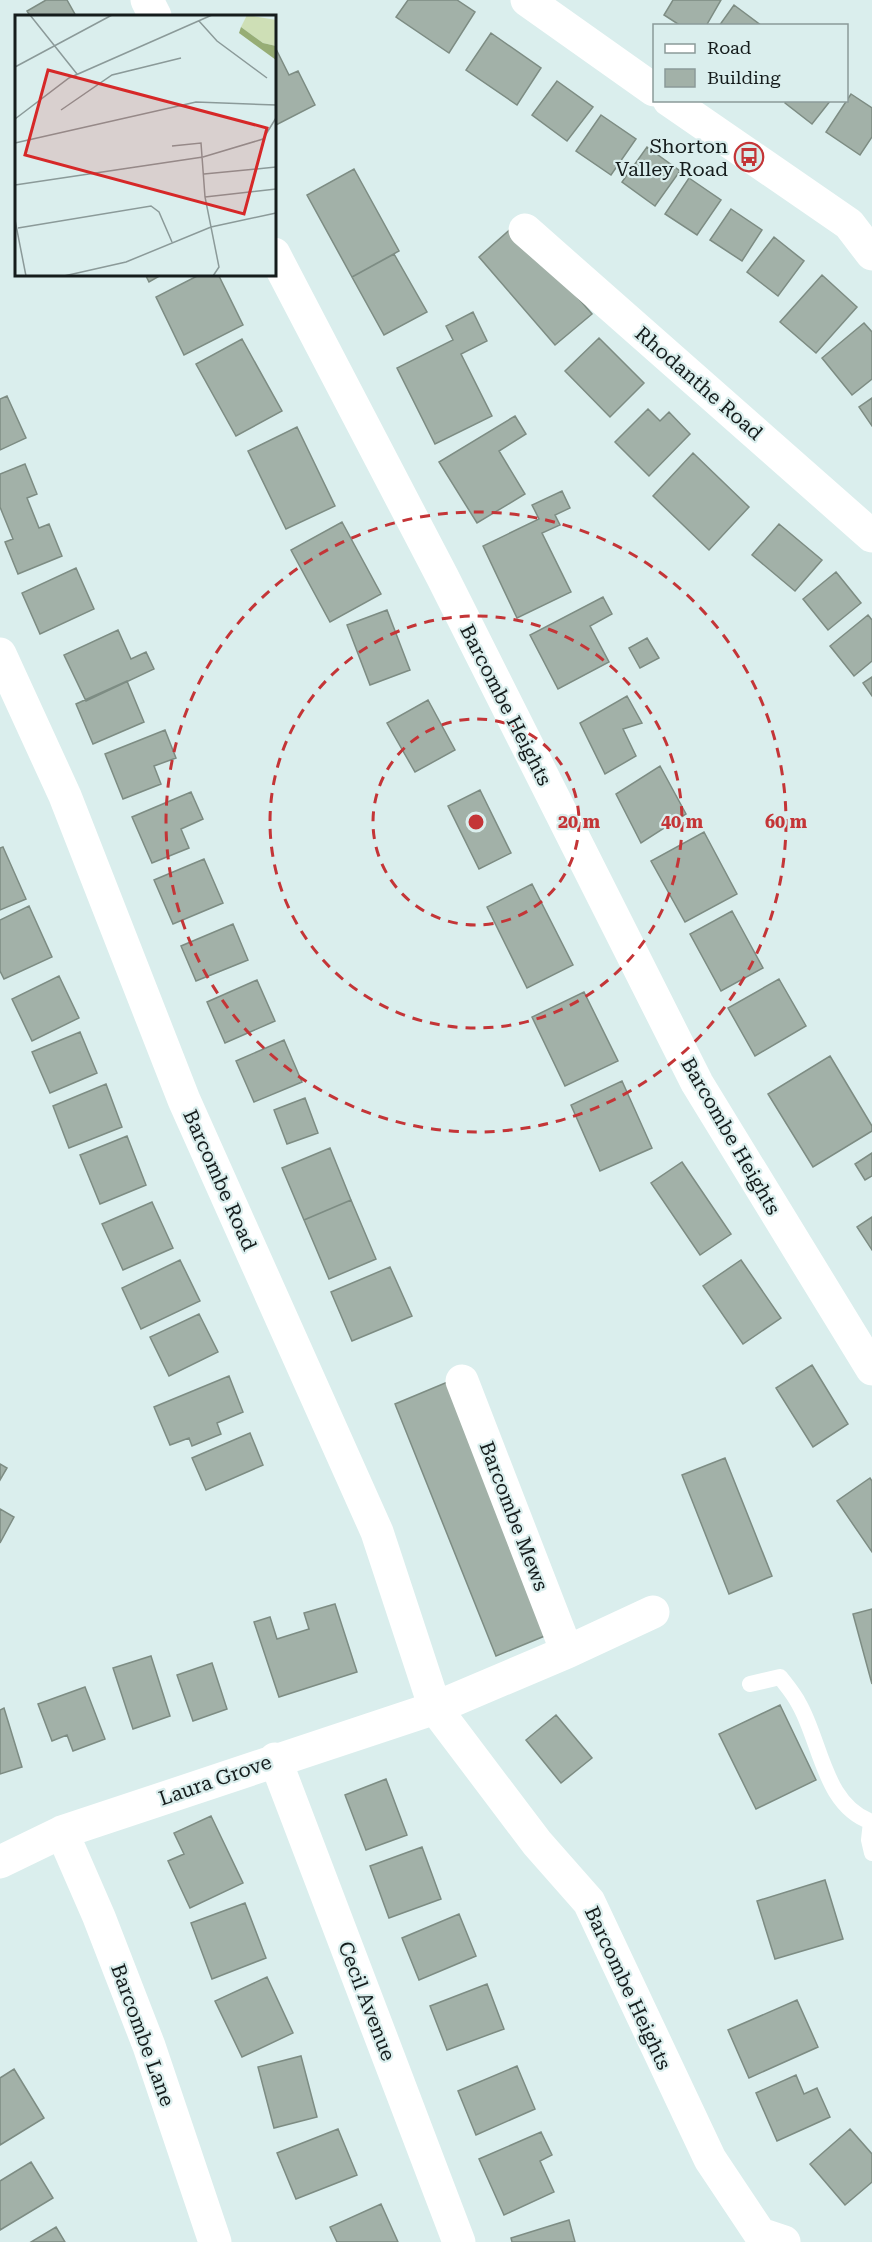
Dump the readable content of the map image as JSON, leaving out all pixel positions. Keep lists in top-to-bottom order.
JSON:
{
  "streets": {
    "street": [
      "Rhodanthe Road",
      "Barcombe Heights",
      "Barcombe Road",
      "Barcombe Mews",
      "Laura Grove",
      "Cecil Avenue",
      "Barcombe Lane"
    ]
  },
  "crossings": [
    ["Barcombe Heights", "Barcombe Road"],
    ["Barcombe Heights", "Laura Grove"],
    ["Barcombe Road", "Laura Grove"],
    ["Laura Grove", "Cecil Avenue"],
    ["Laura Grove", "Barcombe Lane"]
  ],
  "places": {
    "bus stop": ["Shorton Valley Road"]
  },
  "legend": ["Road", "Building"],
  "rings": ["20 m", "40 m", "60 m"]
}
